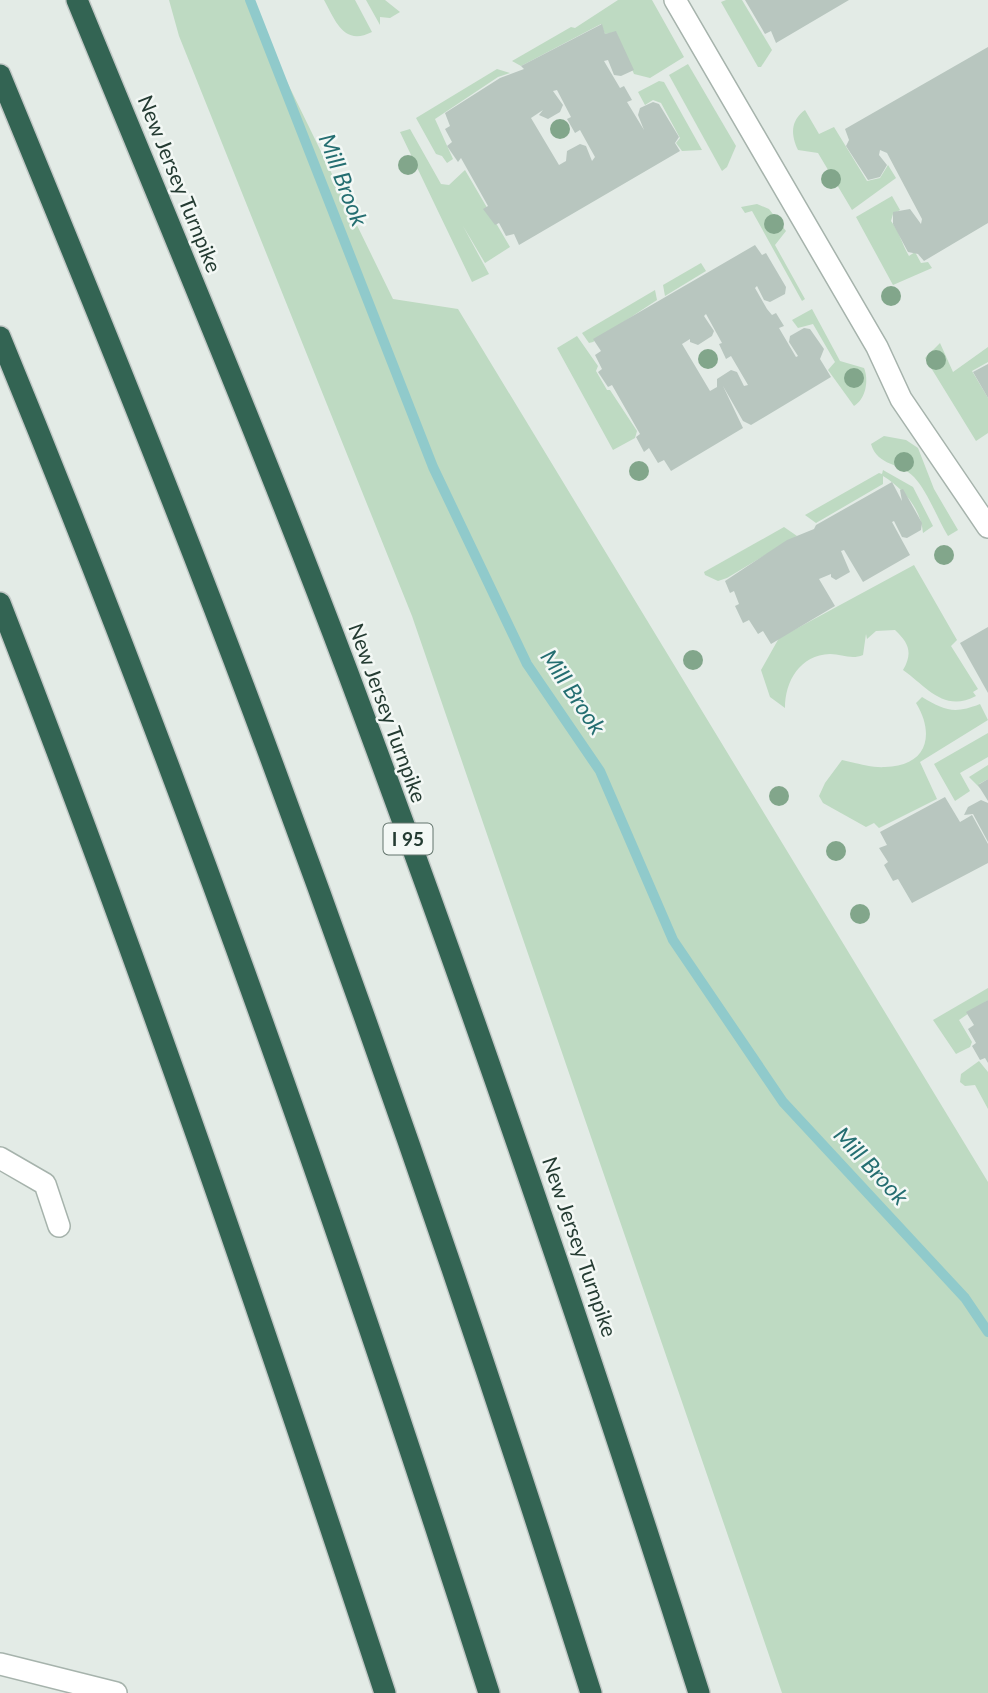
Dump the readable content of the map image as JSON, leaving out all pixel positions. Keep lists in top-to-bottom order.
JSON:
{
  "streets": {
    "highway": ["New Jersey Turnpike", "I 95"]
  },
  "water": ["Mill Brook"]
}
